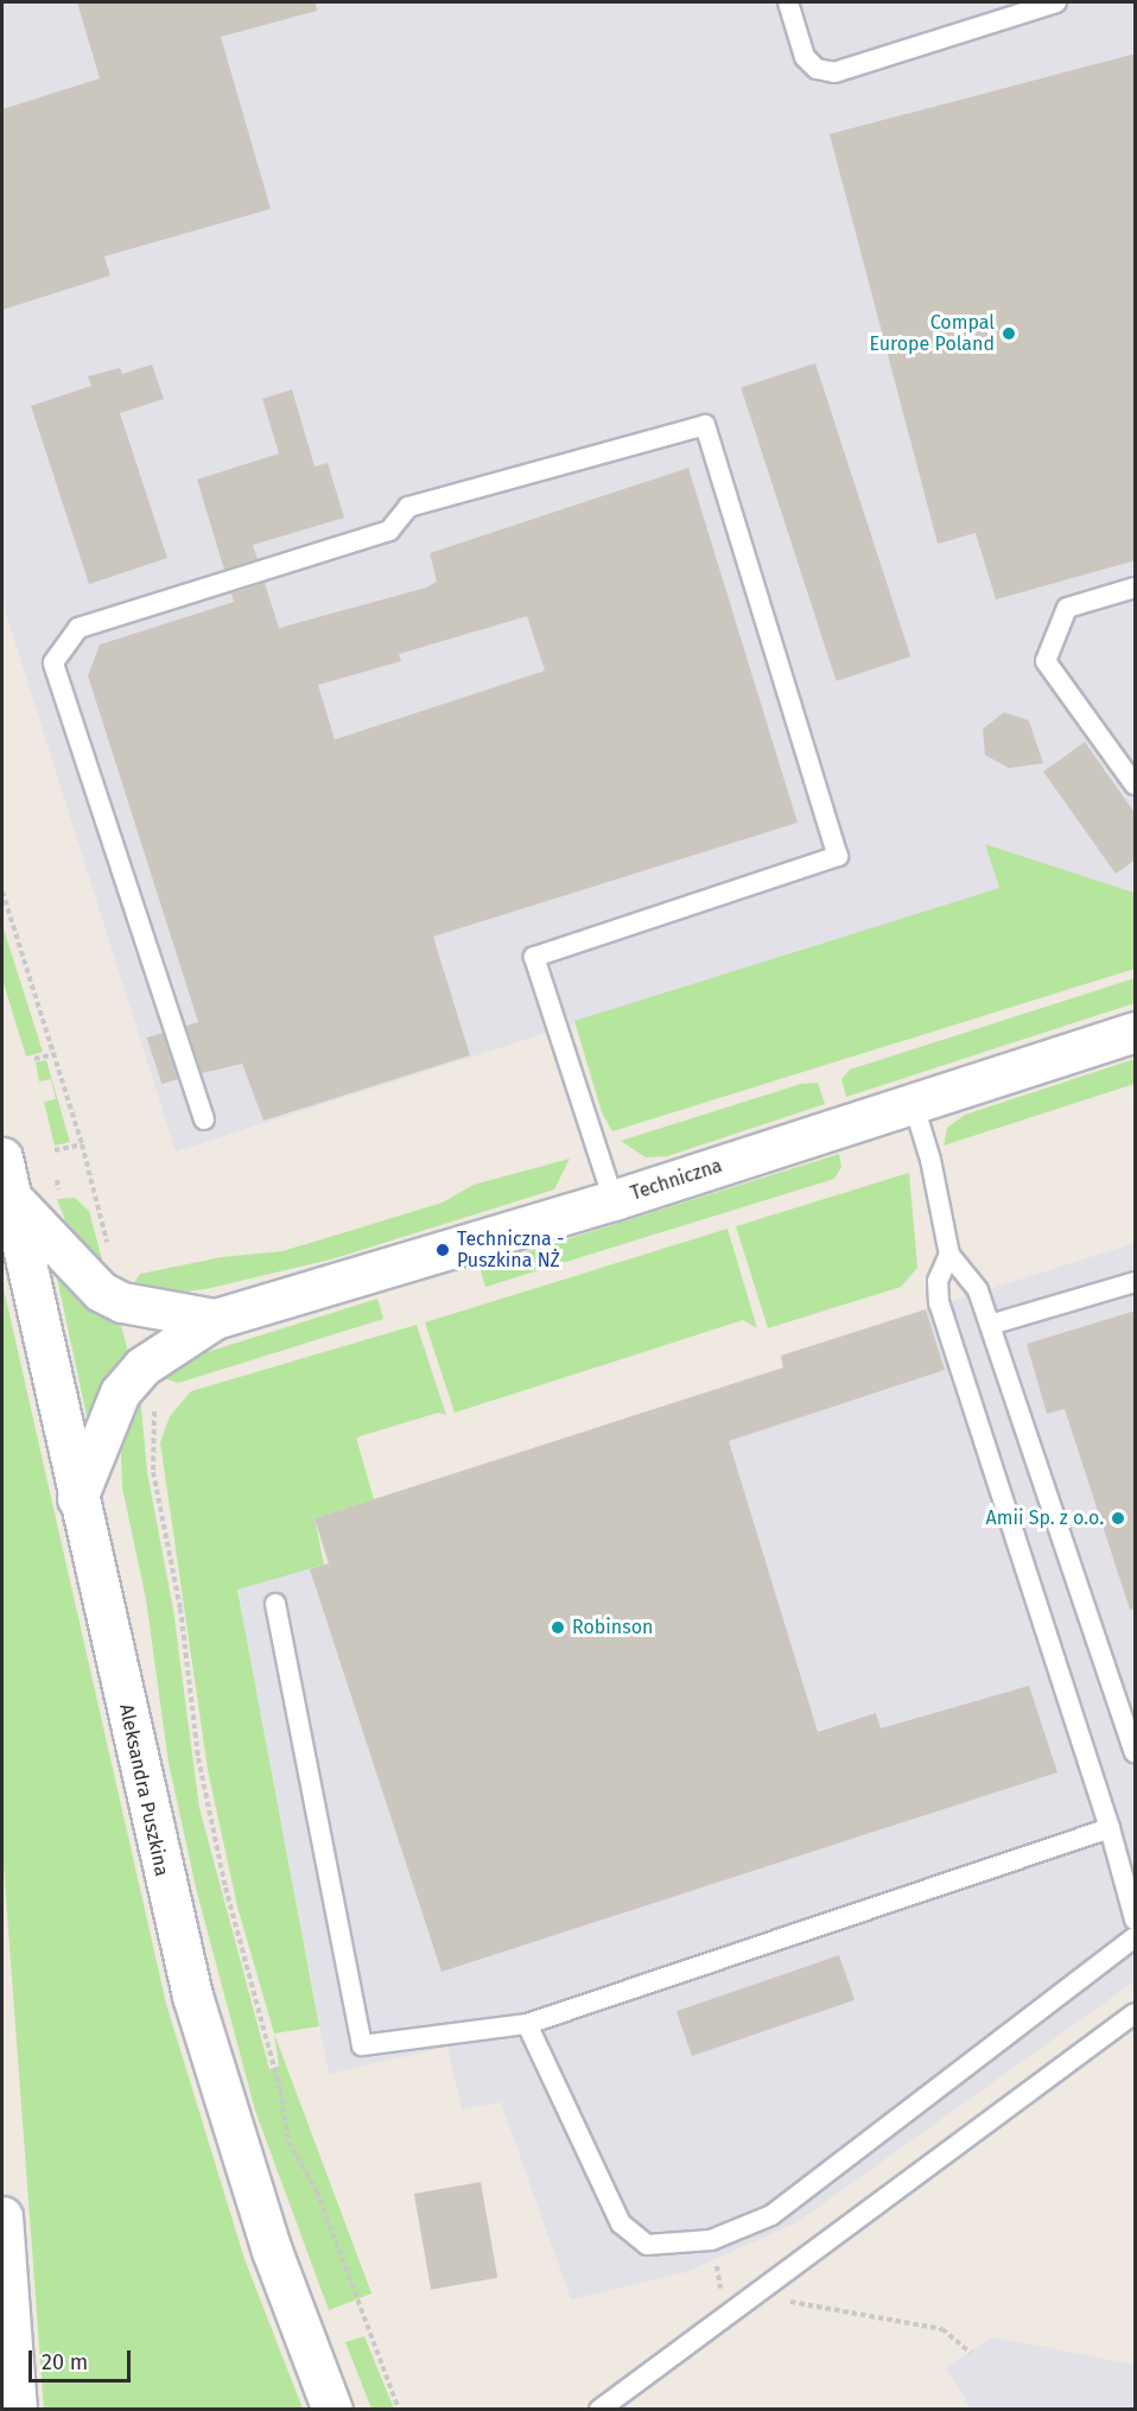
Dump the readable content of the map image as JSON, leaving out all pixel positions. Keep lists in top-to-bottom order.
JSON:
{
  "streets": {
    "main road": ["Techniczna", "Aleksandra Puszkina"]
  },
  "crossings": [
    ["Techniczna", "Aleksandra Puszkina"]
  ],
  "places": [
    "Compal Europe Poland",
    "Techniczna - Puszkina NŻ",
    "Amii Sp. z o.o.",
    "Robinson"
  ],
  "scale_bar": "20 m"
}
